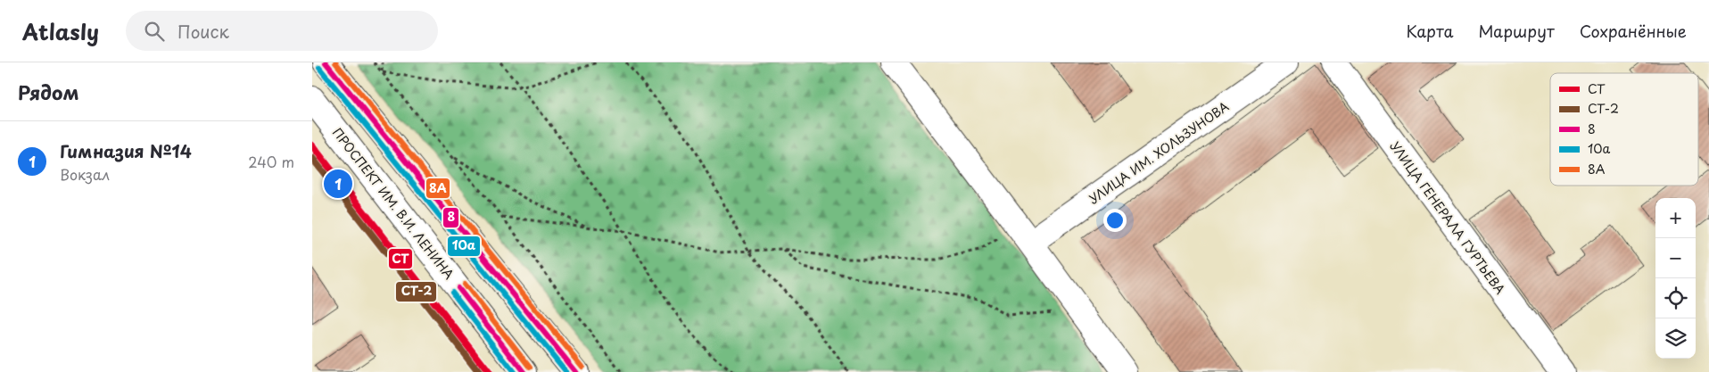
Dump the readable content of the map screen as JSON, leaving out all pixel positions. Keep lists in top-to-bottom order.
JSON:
{
  "streets": {
    "street": ["УЛИЦА ИМ. ХОЛЬЗУНОВА", "ПРОСПЕКТ ИМ. В.И. ЛЕНИНА", "УЛИЦА ГЕНЕРАЛА ГУРТЬЕВА"]
  },
  "lines": [
    "transit line 8",
    "transit line 8А",
    "transit line 10а",
    "transit line СТ",
    "transit line СТ-2"
  ],
  "legend": [
    "СТ",
    "СТ-2",
    "8",
    "10а",
    "8А"
  ],
  "page": {
    "header": "Atlasly",
    "search": "Поиск",
    "nav": ["Карта", "Маршрут", "Сохранённые"],
    "heading": "Рядом",
    "list": [
      {
        "mark": "1",
        "name": "Гимназия №14",
        "note": "Вокзал",
        "value": "240 m"
      }
    ],
    "pins": "1",
    "map_buttons": ["+", "−"]
  }
}
